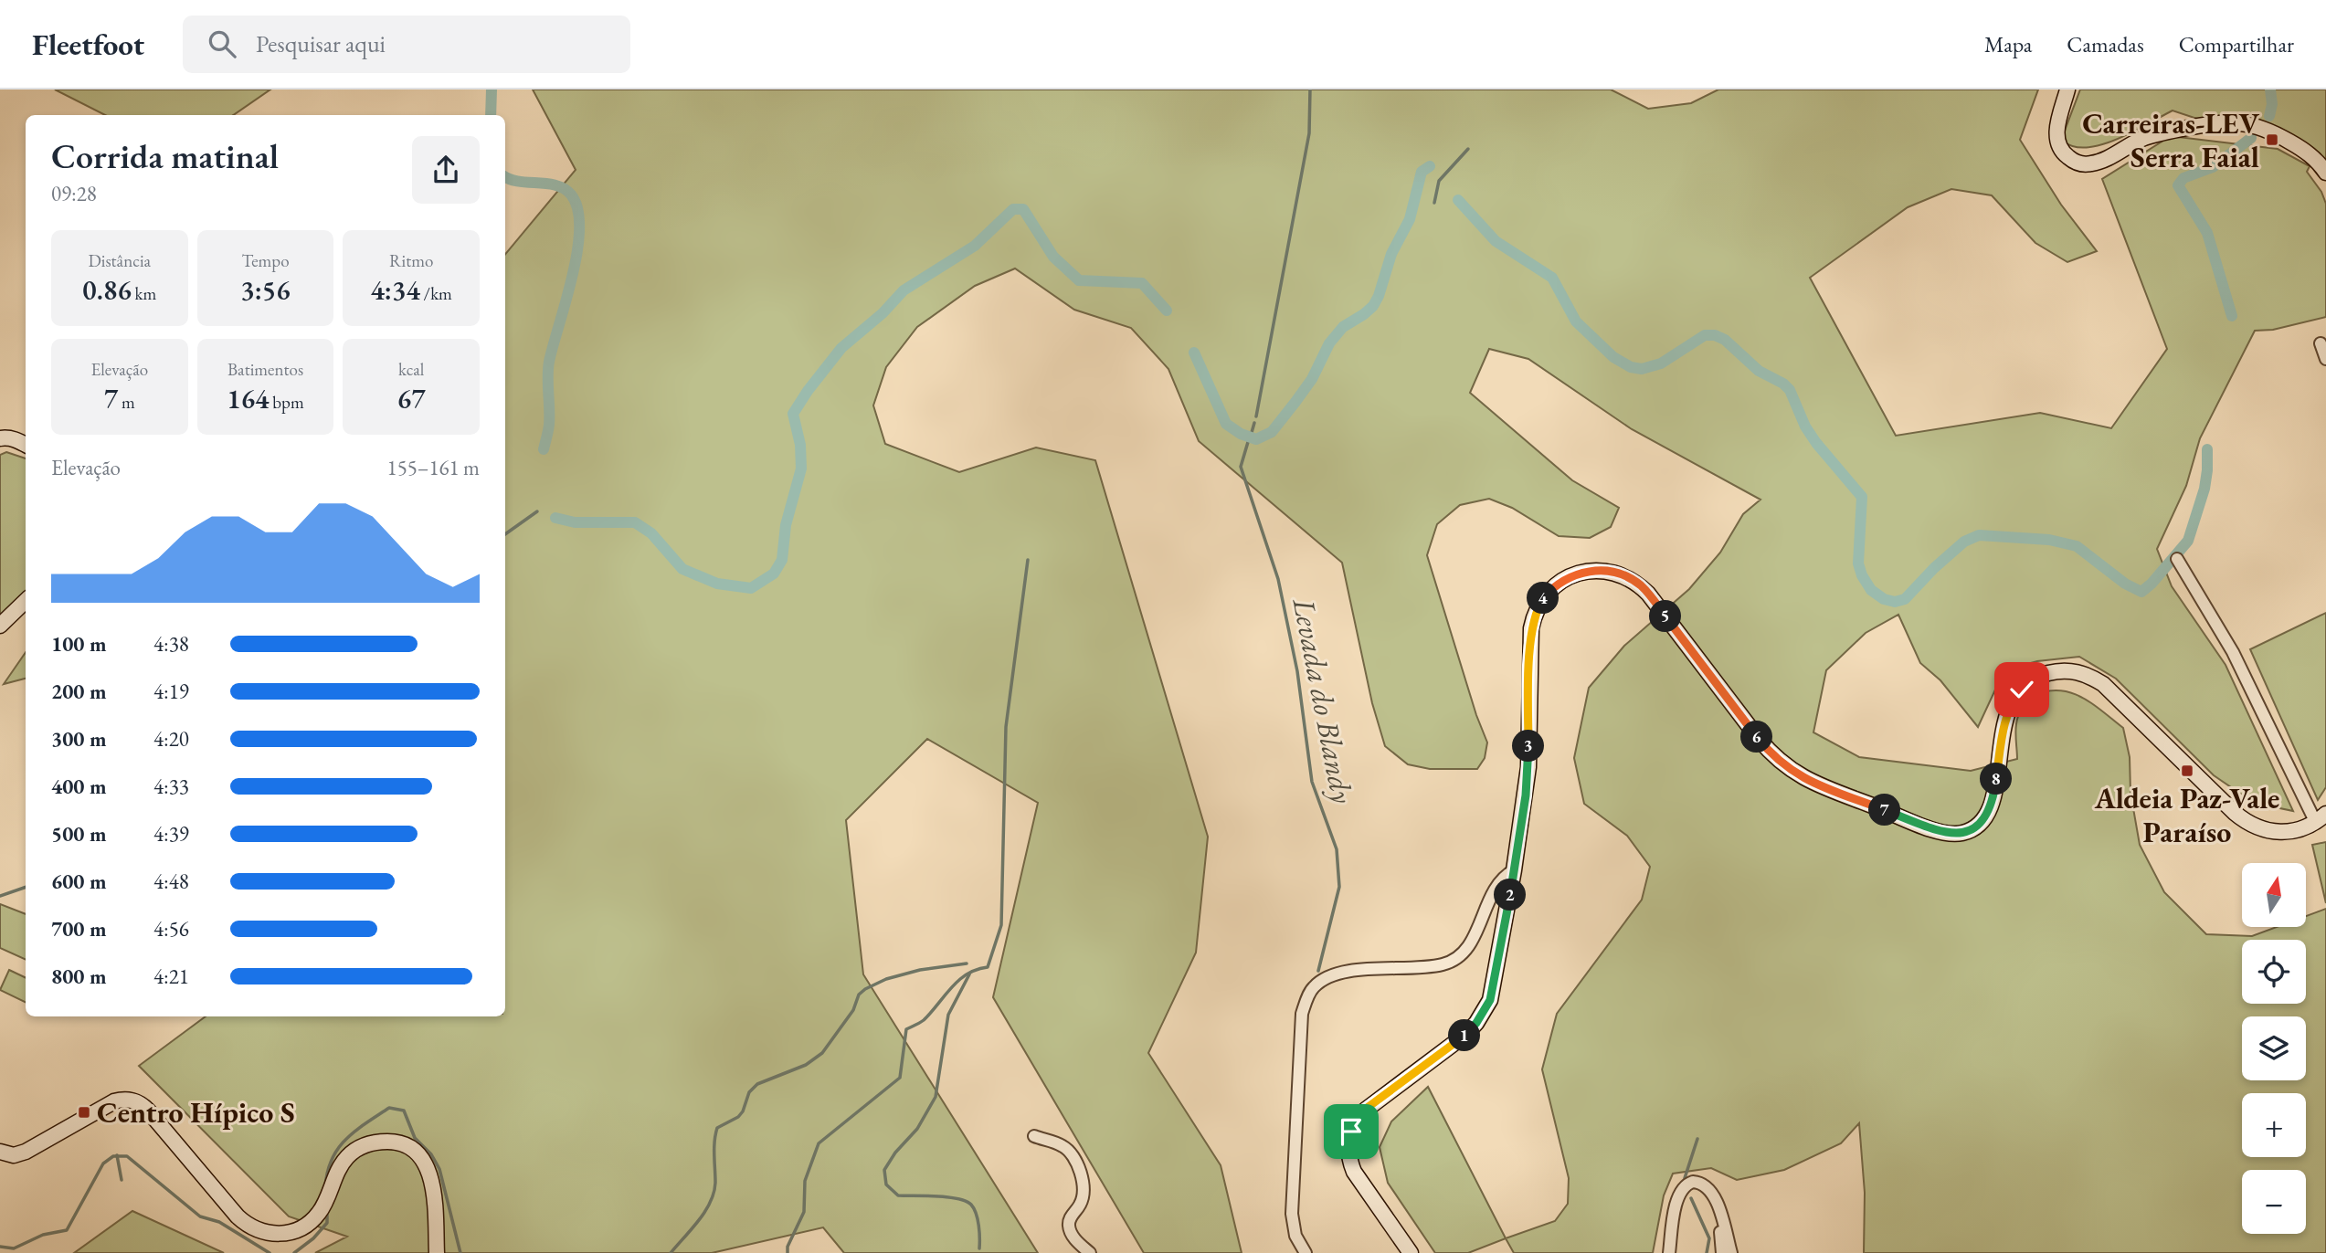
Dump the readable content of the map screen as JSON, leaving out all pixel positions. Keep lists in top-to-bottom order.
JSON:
{
  "water": ["Levada do Blandy"],
  "places": {
    "transit": ["Carreiras-LEV Serra Faial", "Aldeia Paz-Vale Paraíso", "Centro Hípico S"]
  },
  "north": "top",
  "page": {
    "header": "Fleetfoot",
    "search": "Pesquisar aqui",
    "nav": ["Mapa", "Camadas", "Compartilhar"],
    "heading": ["Corrida matinal", "09:28"],
    "stats": [
      ["Distância", "0.86 km"],
      ["Tempo", "3:56"],
      ["Ritmo", "4:34 /km"],
      ["Elevação", "7 m"],
      ["Batimentos", "164 bpm"],
      ["kcal", "67"]
    ],
    "chart": ["Elevação", "155–161 m"],
    "pins": [
      "4",
      "5",
      "6",
      "3",
      "8",
      "7",
      "2",
      "1"
    ],
    "list": [
      {
        "name": "100 m",
        "note": "4:38"
      },
      {
        "name": "200 m",
        "note": "4:19"
      },
      {
        "name": "300 m",
        "note": "4:20"
      },
      {
        "name": "400 m",
        "note": "4:33"
      },
      {
        "name": "500 m",
        "note": "4:39"
      },
      {
        "name": "600 m",
        "note": "4:48"
      },
      {
        "name": "700 m",
        "note": "4:56"
      },
      {
        "name": "800 m",
        "note": "4:21"
      }
    ],
    "map_buttons": ["+", "−"]
  }
}
